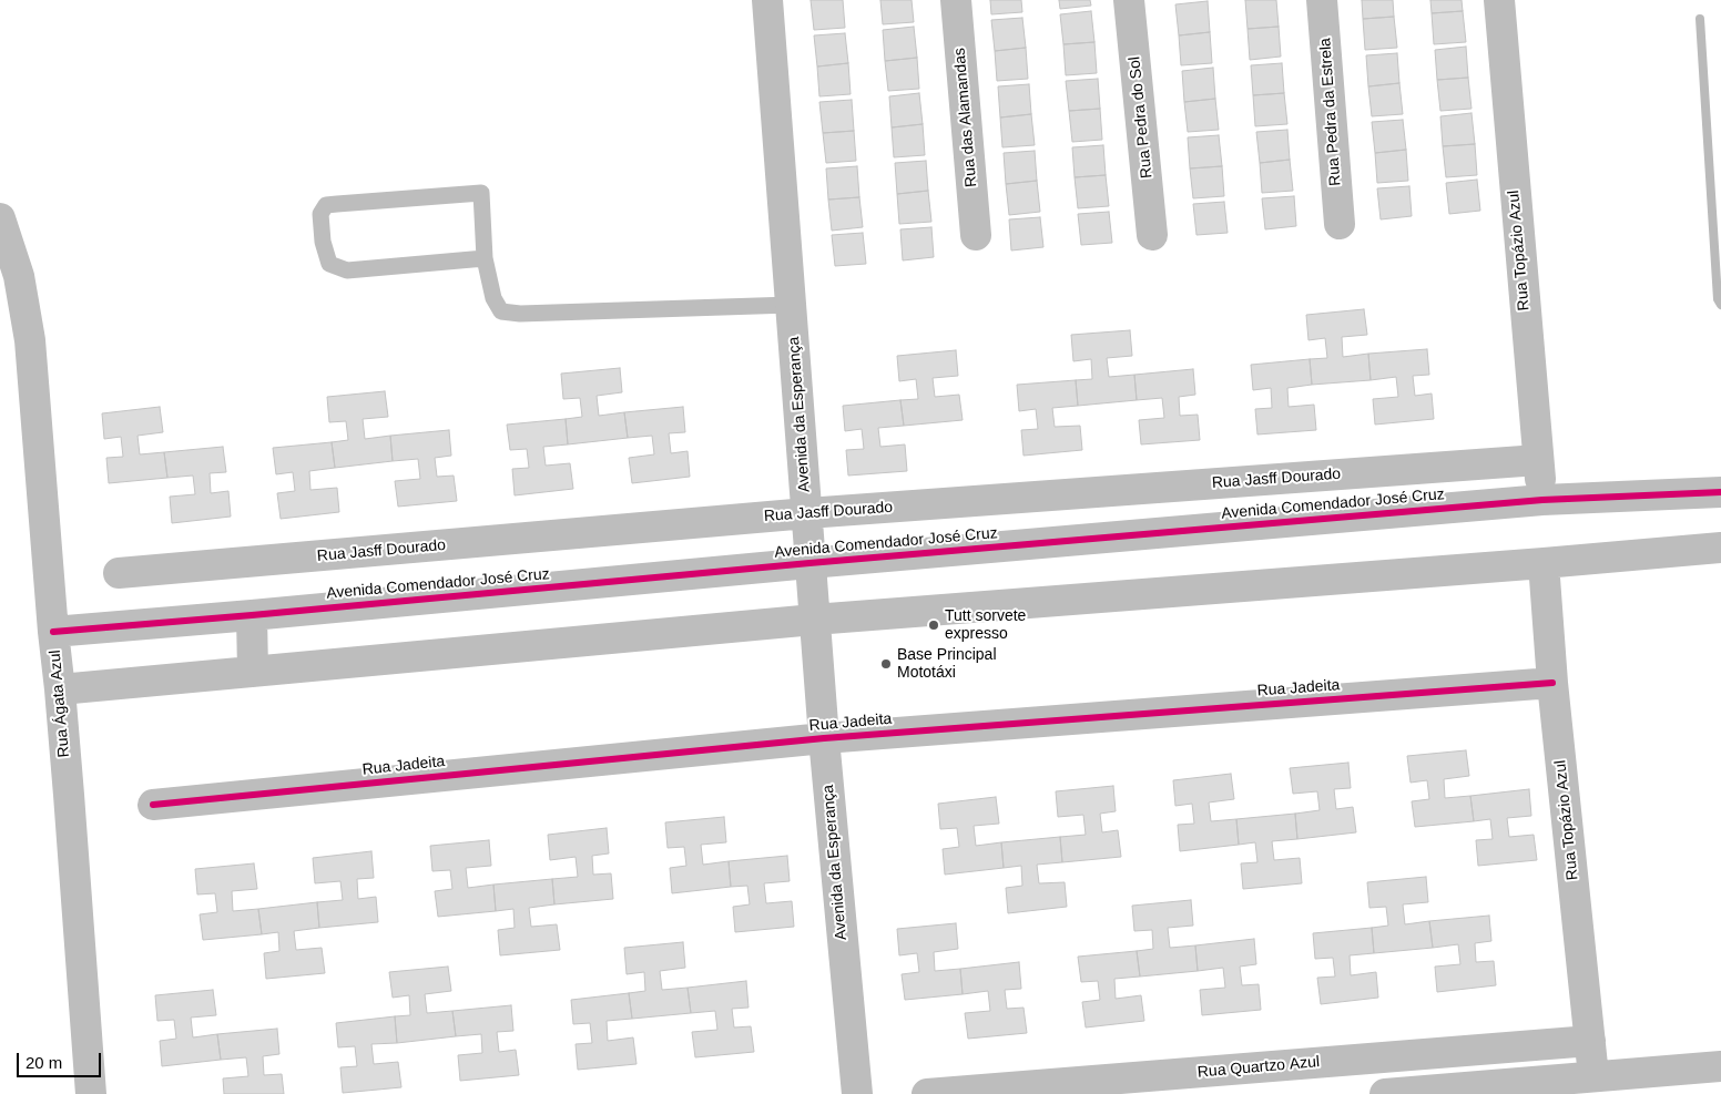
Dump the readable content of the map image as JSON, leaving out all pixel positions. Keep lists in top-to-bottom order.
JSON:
{
  "streets": {
    "street": [
      "Rua Pedra da Estrela",
      "Rua das Alamandas",
      "Rua Pedra do Sol",
      "Rua Topázio Azul",
      "Avenida da Esperança",
      "Rua Jasff Dourado",
      "Avenida Comendador José Cruz",
      "Rua Jadeita",
      "Rua Ágata Azul",
      "Rua Quartzo Azul"
    ]
  },
  "crossings": [
    ["Rua Topázio Azul", "Rua Jasff Dourado"],
    ["Rua Topázio Azul", "Avenida Comendador José Cruz"],
    ["Rua Topázio Azul", "Rua Jadeita"],
    ["Rua Topázio Azul", "Rua Quartzo Azul"],
    ["Avenida da Esperança", "Rua Jasff Dourado"],
    ["Avenida da Esperança", "Avenida Comendador José Cruz"],
    ["Avenida da Esperança", "Rua Jadeita"],
    ["Avenida Comendador José Cruz", "Rua Ágata Azul"]
  ],
  "places": ["Tutt sorvete expresso", "Base Principal Mototáxi"],
  "scale_bar": "20 m"
}
